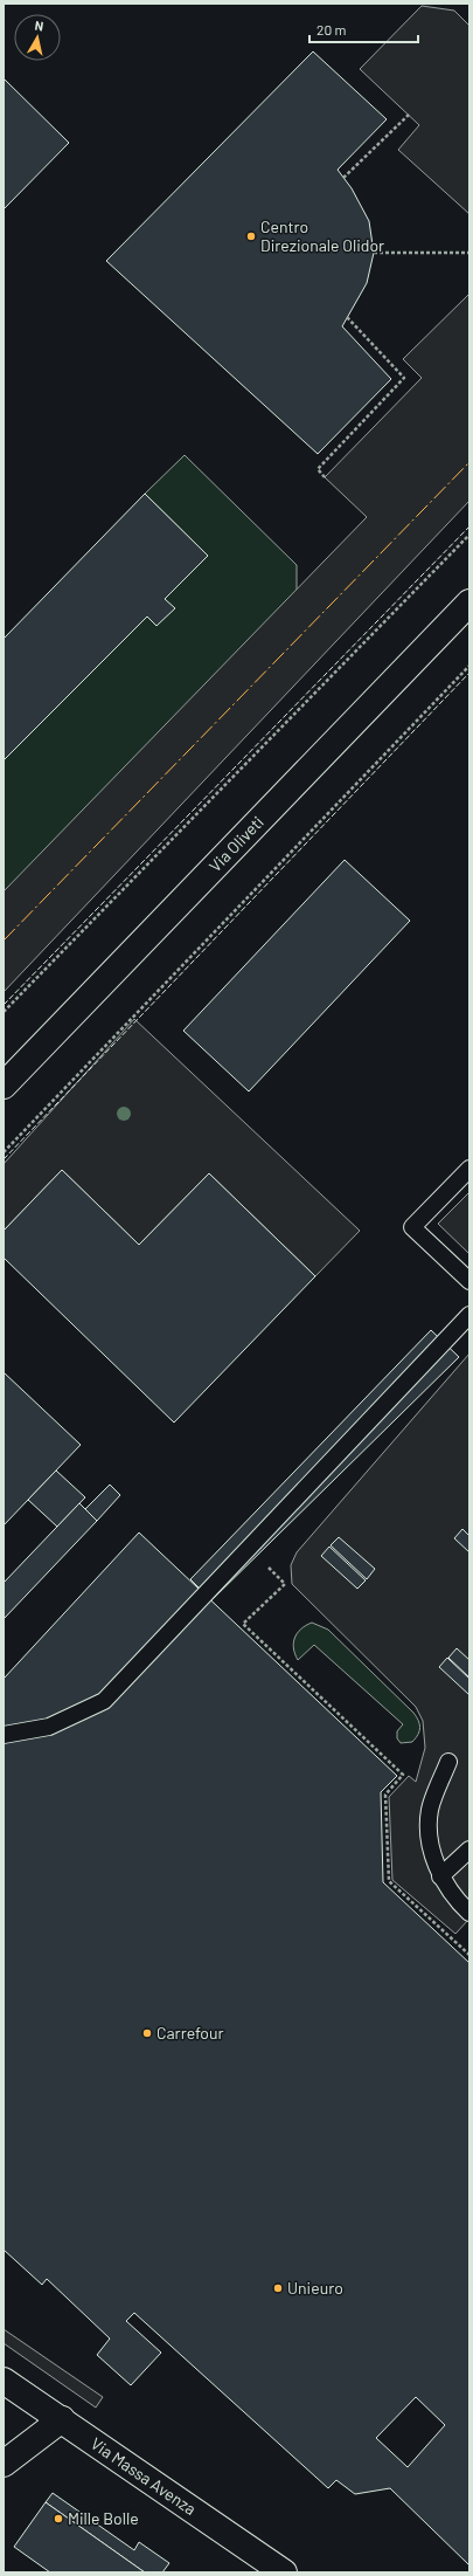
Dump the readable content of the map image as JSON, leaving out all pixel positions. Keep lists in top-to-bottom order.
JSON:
{
  "streets": {
    "main road": ["Via Oliveti", "Via Massa Avenza"]
  },
  "places": [
    "Centro Direzionale Olidor",
    "Carrefour",
    "Unieuro",
    "Mille Bolle"
  ],
  "scale_bar": "20 m",
  "north": "top"
}
